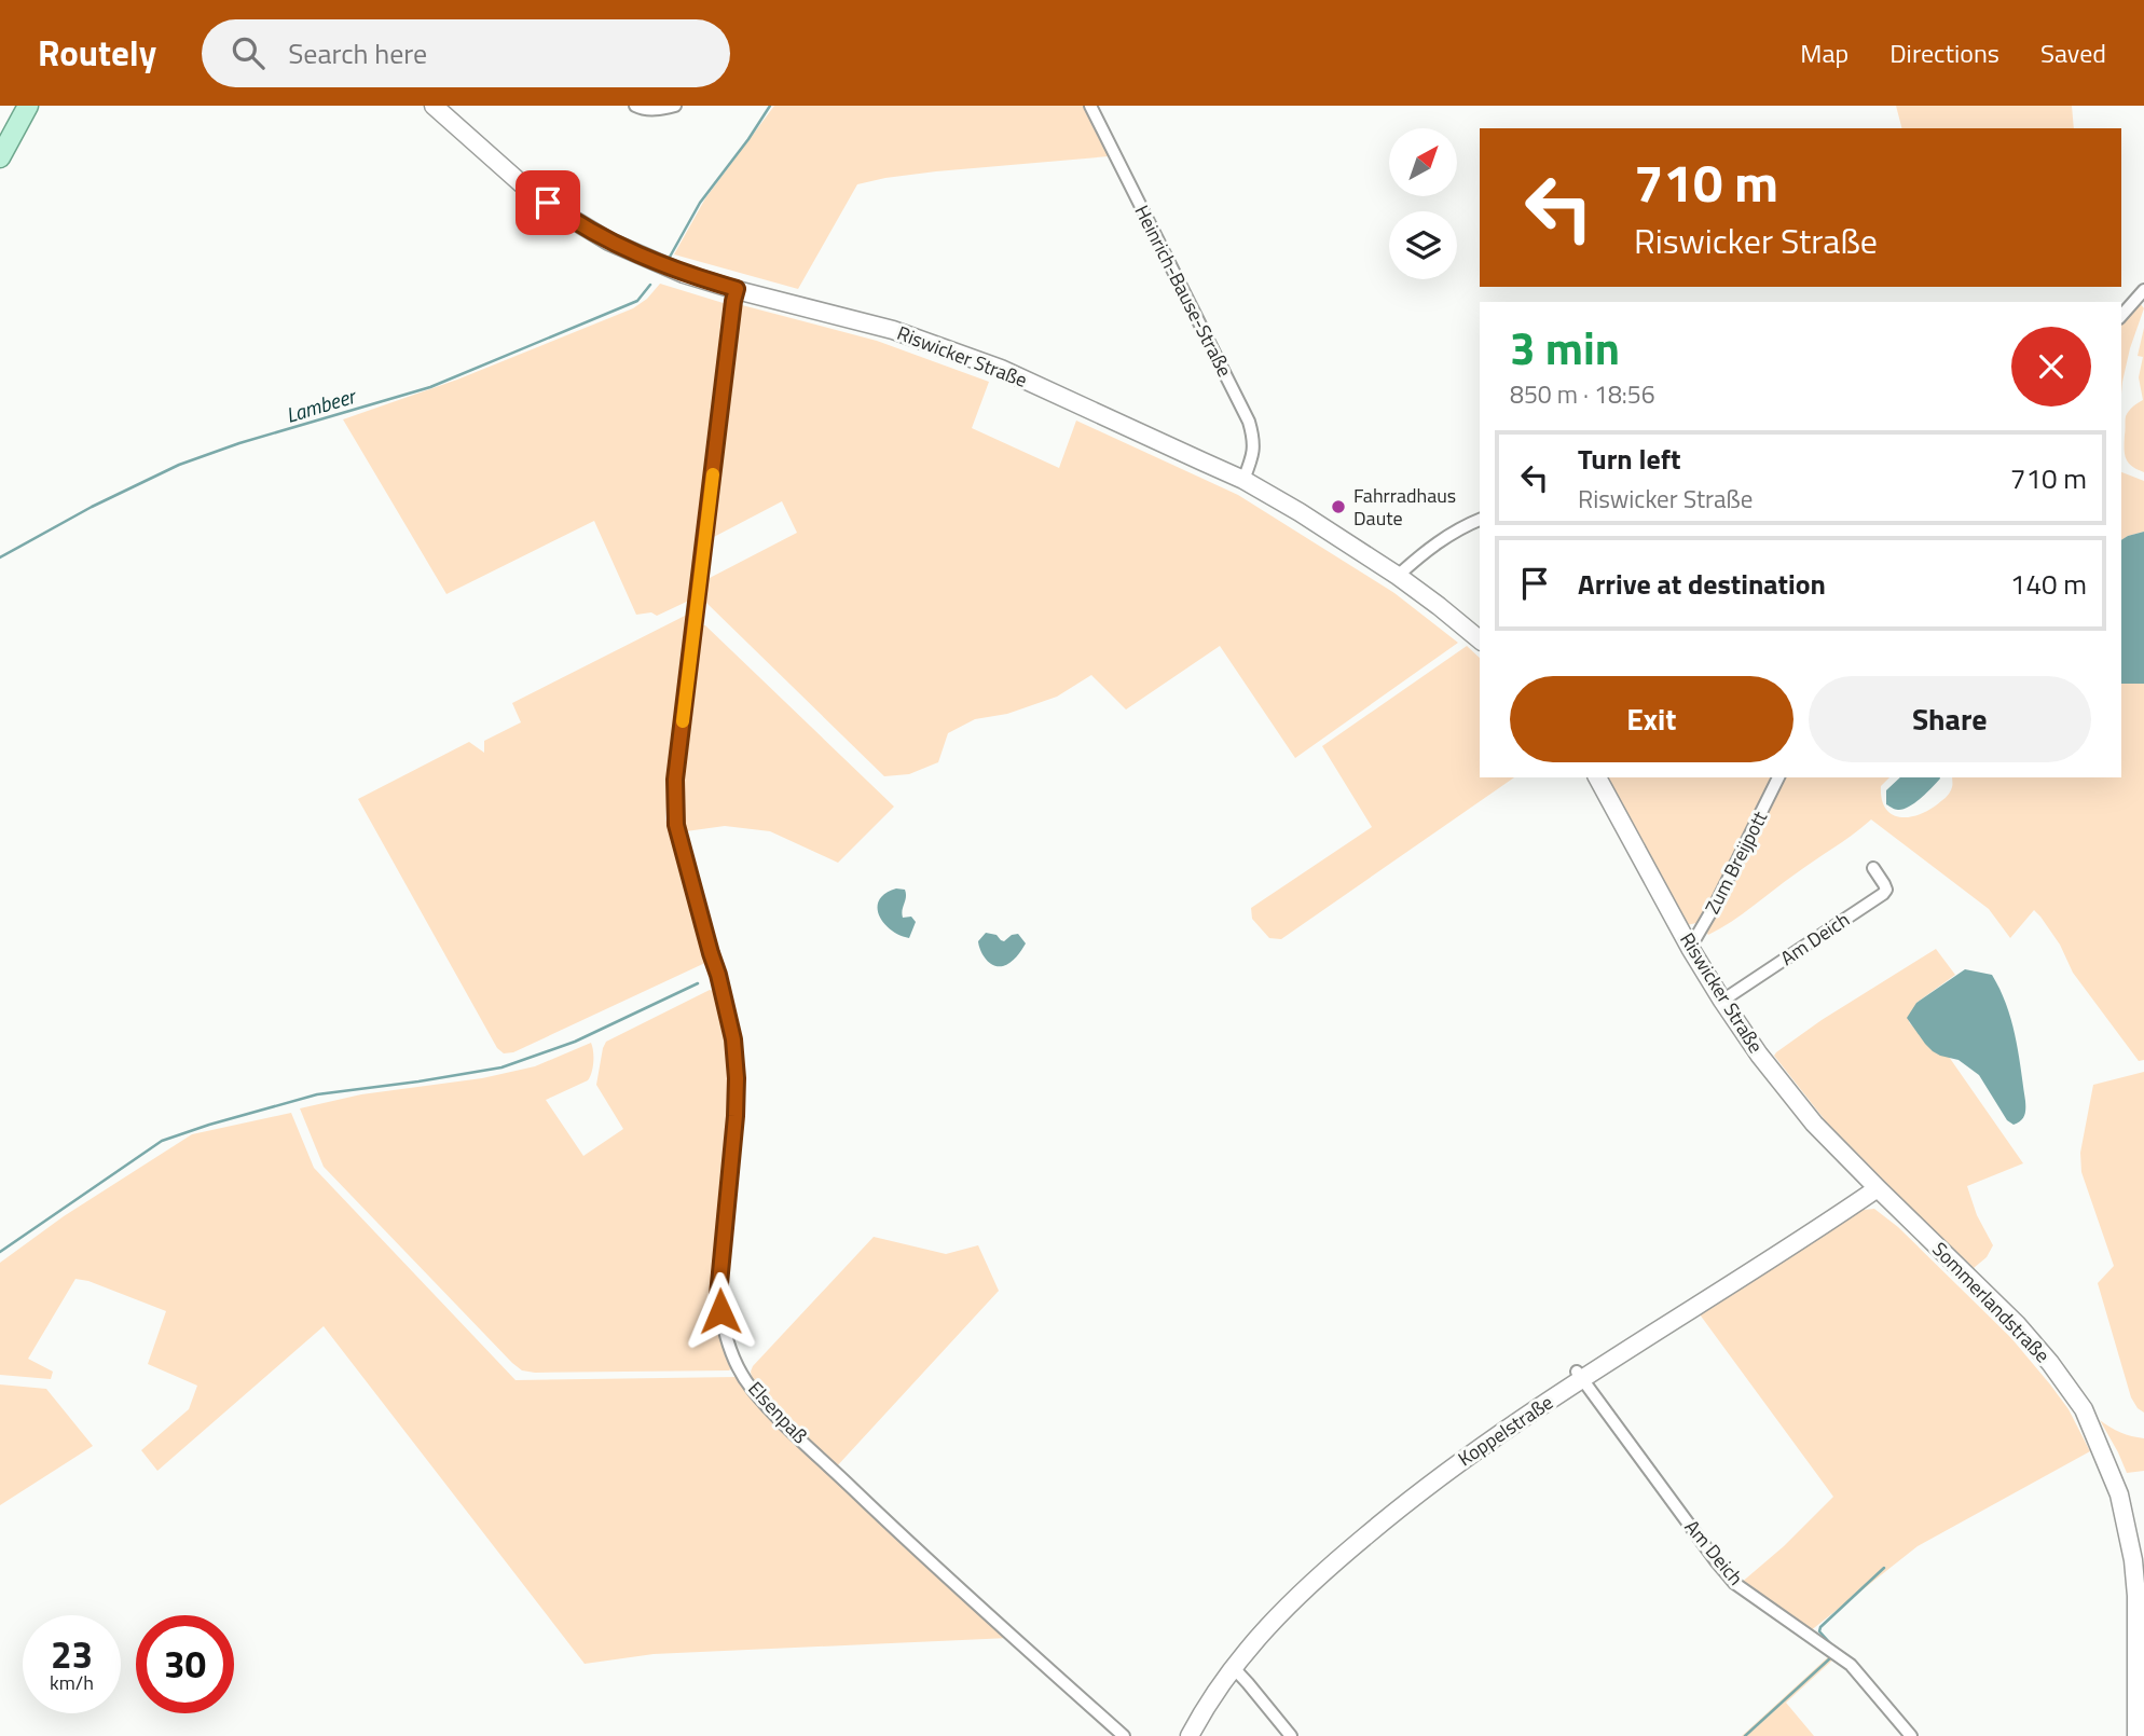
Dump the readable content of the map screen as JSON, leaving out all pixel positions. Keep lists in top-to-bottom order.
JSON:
{
  "streets": {
    "street": [
      "Heinrich-Bause-Straße",
      "Riswicker Straße",
      "Zum Breijpott",
      "Am Deich",
      "Sommerlandstraße",
      "Elsenpaß",
      "Koppelstraße"
    ]
  },
  "crossings": [
    ["Heinrich-Bause-Straße", "Riswicker Straße"],
    ["Riswicker Straße", "Zum Breijpott"],
    ["Riswicker Straße", "Am Deich"],
    ["Riswicker Straße", "Sommerlandstraße"],
    ["Riswicker Straße", "Elsenpaß"],
    ["Riswicker Straße", "Koppelstraße"],
    ["Am Deich", "Koppelstraße"],
    ["Sommerlandstraße", "Koppelstraße"]
  ],
  "water": ["Lambeer"],
  "places": ["Fahrradhaus Daute"],
  "north": "top right",
  "page": {
    "header": "Routely",
    "search": "Search here",
    "nav": ["Map", "Directions", "Saved"],
    "turn": ["710 m", "Riswicker Straße"],
    "heading": ["3 min", "850 m · 18:56"],
    "list": [
      {
        "name": "Turn left",
        "note": "Riswicker Straße",
        "value": "710 m"
      },
      {
        "name": "Arrive at destination",
        "value": "140 m"
      }
    ],
    "buttons": ["Exit", "Share"],
    "speed": "23 km/h",
    "limit": "30"
  }
}
